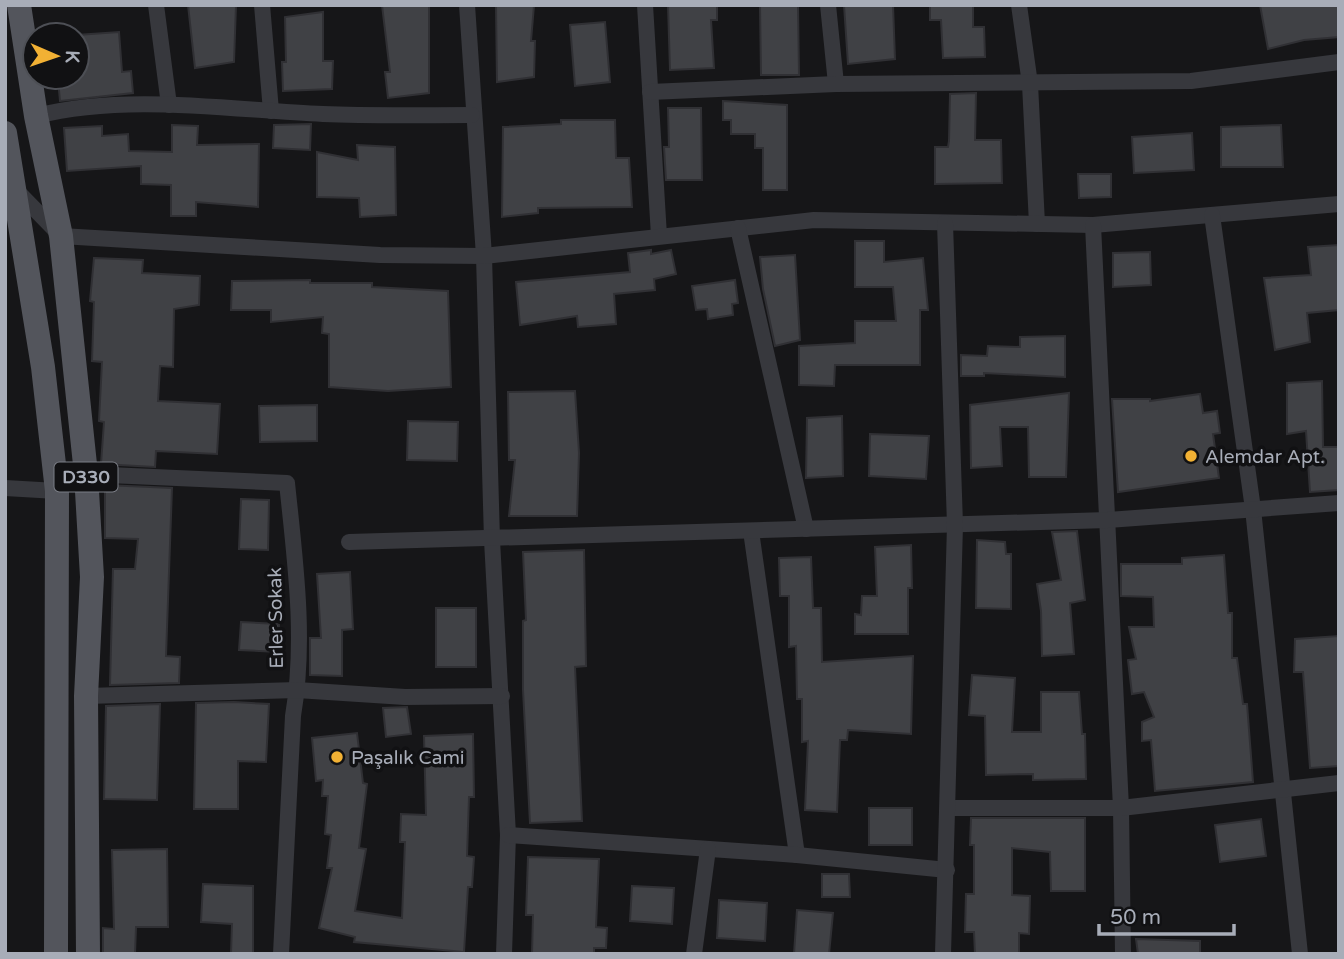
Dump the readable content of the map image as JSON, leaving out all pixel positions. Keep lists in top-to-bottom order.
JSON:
{
  "streets": {
    "main road": ["D330"],
    "street": ["Erler Sokak"]
  },
  "crossings": [
    ["D330", "Erler Sokak"]
  ],
  "places": ["Alemdar Apt.", "Paşalık Cami"],
  "scale_bar": "50 m",
  "north": "right"
}
